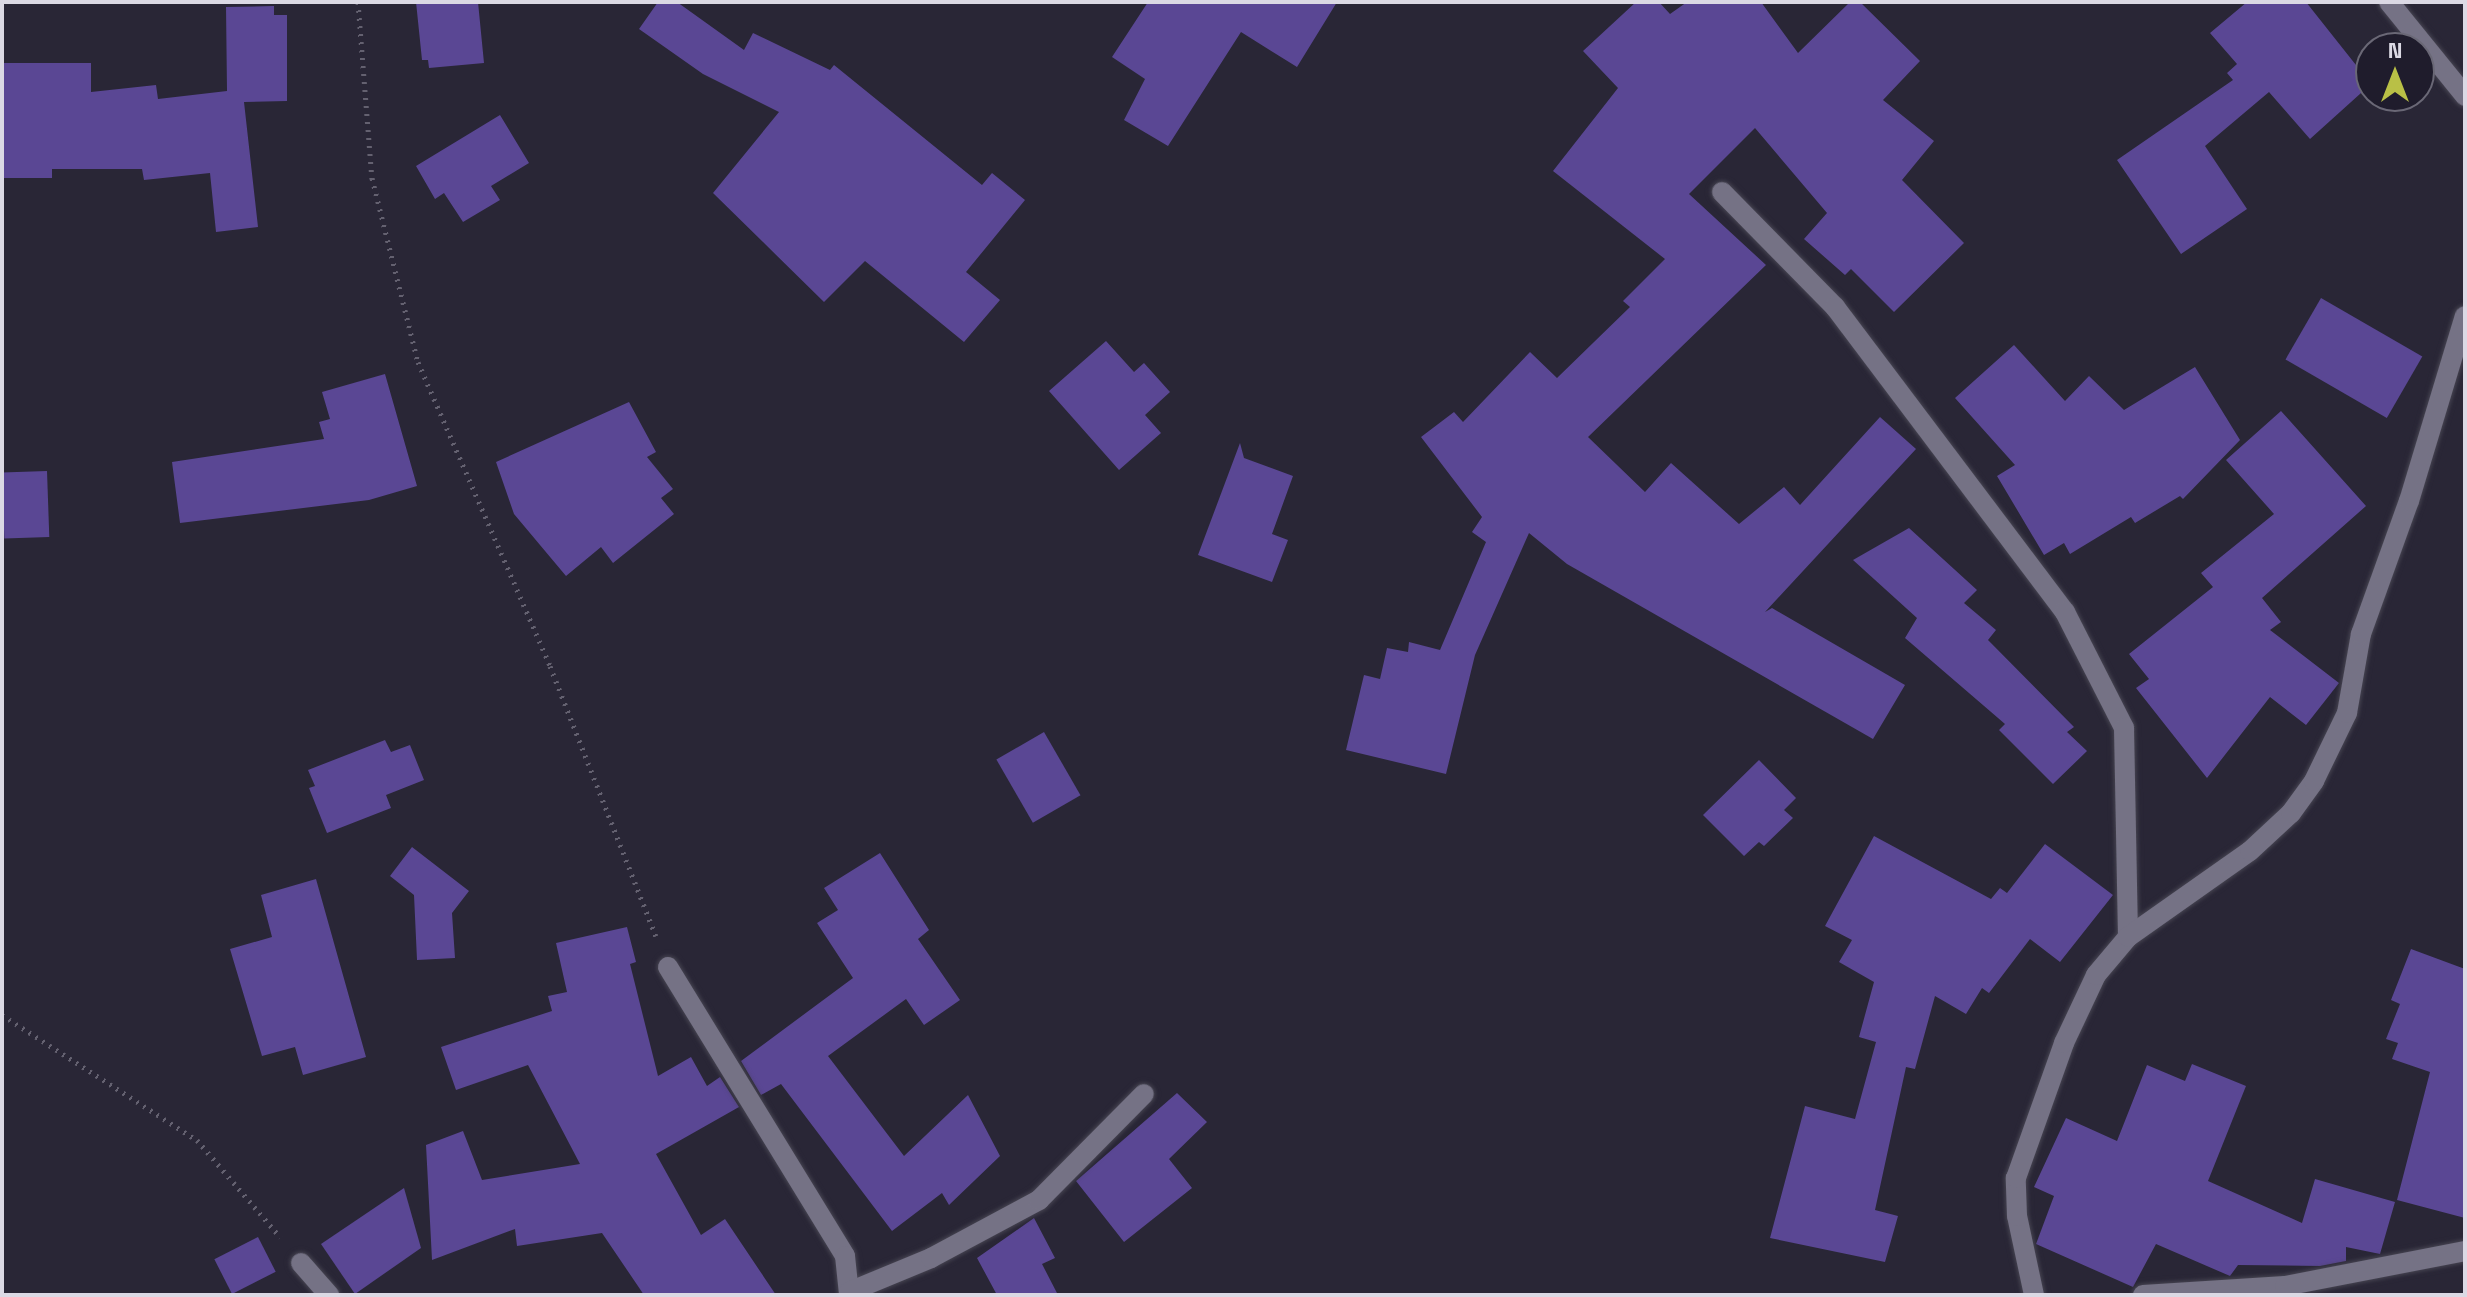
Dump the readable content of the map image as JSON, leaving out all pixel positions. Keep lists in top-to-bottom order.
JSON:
{
  "north": "top"
}
